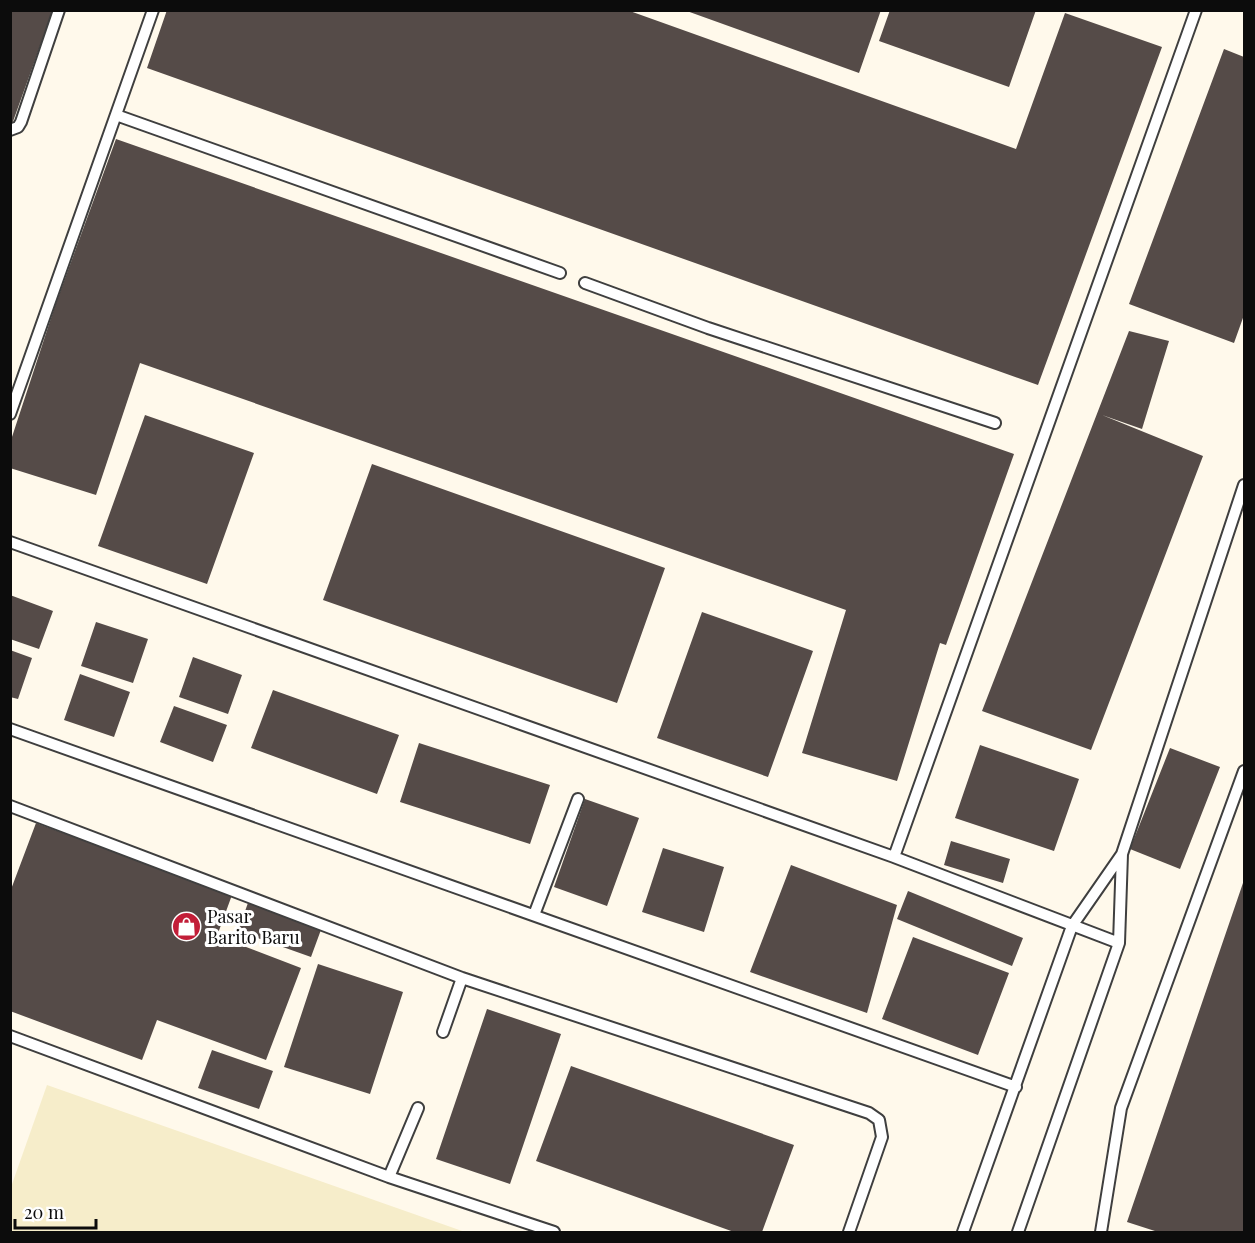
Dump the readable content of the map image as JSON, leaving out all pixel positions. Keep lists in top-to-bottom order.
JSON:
{
  "places": {
    "shop": ["Pasar Barito Baru"]
  },
  "scale_bar": "20 m"
}
